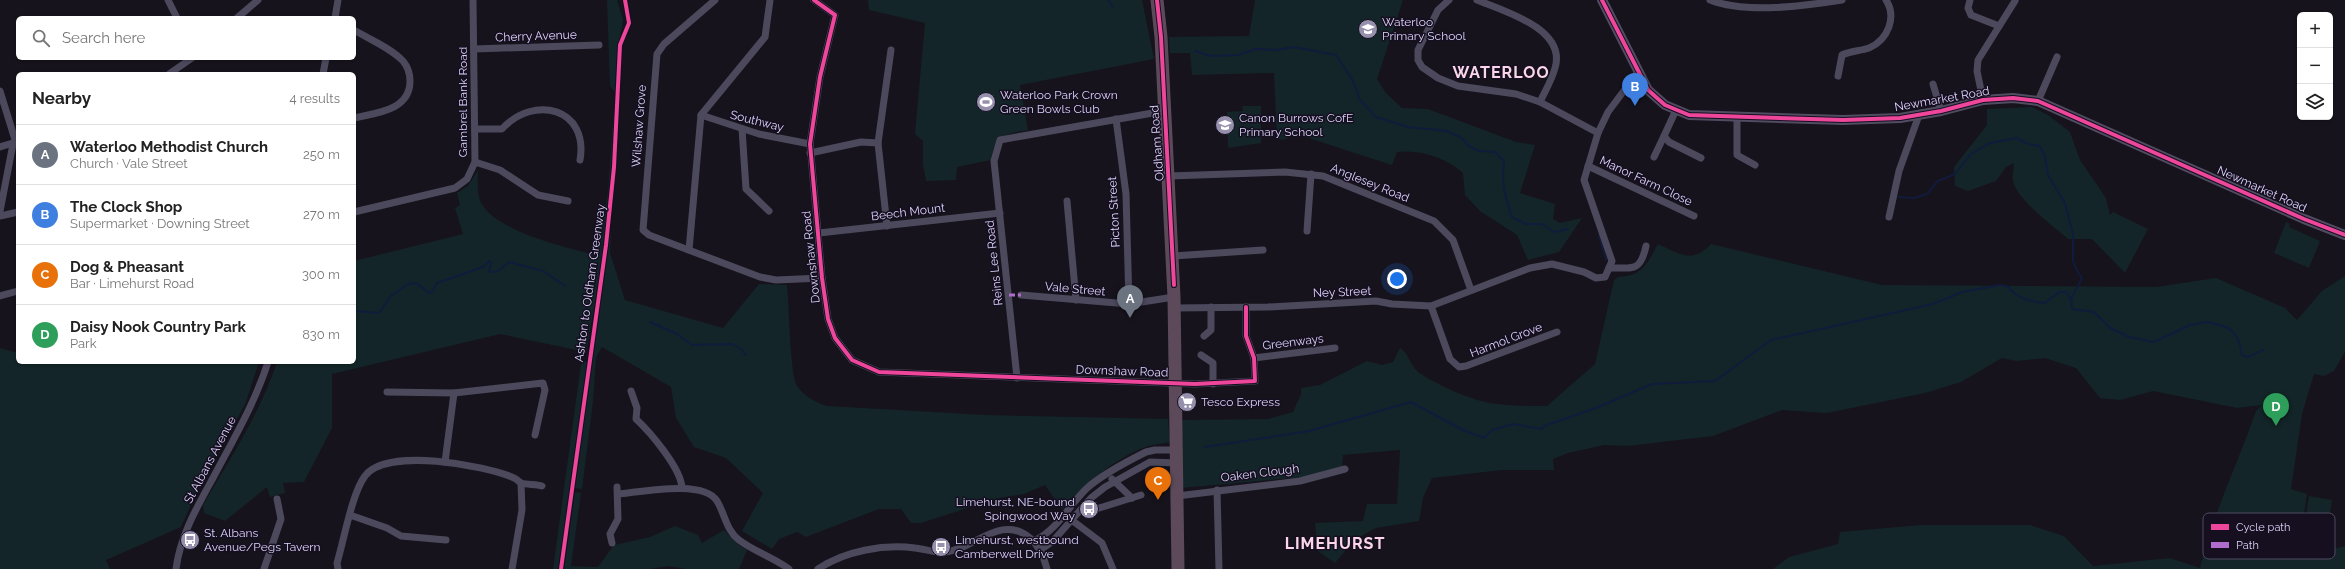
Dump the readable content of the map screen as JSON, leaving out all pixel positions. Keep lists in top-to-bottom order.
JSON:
{
  "streets": {
    "highway": ["Oldham Road"],
    "street": [
      "Cherry Avenue",
      "Newmarket Road",
      "Gambrel Bank Road",
      "Southway",
      "Wilshaw Grove",
      "Manor Farm Close",
      "Anglesey Road",
      "Beech Mount",
      "Picton Street",
      "Downshaw Road",
      "Reins Lee Road",
      "Vale Street",
      "Ney Street",
      "Harmol Grove",
      "Greenways",
      "St Albans Avenue",
      "Oaken Clough"
    ],
    "cycle path": ["Ashton to Oldham Greenway"]
  },
  "crossings": [
    ["Cherry Avenue", "Gambrel Bank Road"],
    ["Southway", "Downshaw Road"],
    ["Wilshaw Grove", "Downshaw Road"],
    ["Oldham Road", "Anglesey Road"],
    ["Oldham Road", "Downshaw Road"],
    ["Oldham Road", "Vale Street"],
    ["Oldham Road", "Ney Street"],
    ["Oldham Road", "Oaken Clough"],
    ["Anglesey Road", "Ney Street"],
    ["Beech Mount", "Downshaw Road"],
    ["Beech Mount", "Reins Lee Road"],
    ["Picton Street", "Reins Lee Road"],
    ["Picton Street", "Vale Street"],
    ["Downshaw Road", "Reins Lee Road"],
    ["Downshaw Road", "Greenways"],
    ["Vale Street", "Ney Street"],
    ["Ney Street", "Harmol Grove"]
  ],
  "districts": ["WATERLOO", "LIMEHURST"],
  "places": {
    "school or university": ["Waterloo Primary School", "Canon Burrows CofE Primary School"],
    "sports": ["Waterloo Park Crown Green Bowls Club"],
    "supermarket": ["Tesco Express"],
    "bus stop": ["Limehurst, NE-bound Spingwood Way", "St. Albans Avenue/Pegs Tavern", "Limehurst, westbound Camberwell Drive"]
  },
  "legend": ["Cycle path", "Path"],
  "page": {
    "map_buttons": ["+", "−"],
    "search": "Search here",
    "heading": ["Nearby", "4 results"],
    "pins": [
      "B",
      "A",
      "D",
      "C"
    ],
    "list": [
      {
        "mark": "A",
        "name": "Waterloo Methodist Church",
        "note": "Church · Vale Street",
        "value": "250 m"
      },
      {
        "mark": "B",
        "name": "The Clock Shop",
        "note": "Supermarket · Downing Street",
        "value": "270 m"
      },
      {
        "mark": "C",
        "name": "Dog & Pheasant",
        "note": "Bar · Limehurst Road",
        "value": "300 m"
      },
      {
        "mark": "D",
        "name": "Daisy Nook Country Park",
        "note": "Park",
        "value": "830 m"
      }
    ]
  }
}
